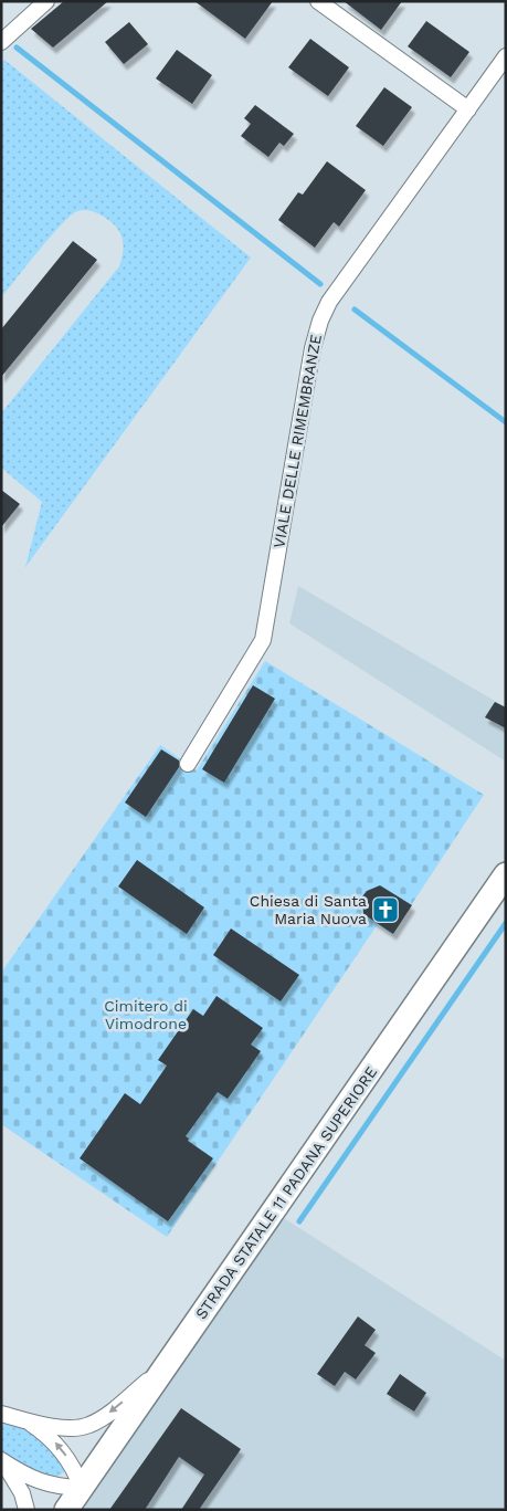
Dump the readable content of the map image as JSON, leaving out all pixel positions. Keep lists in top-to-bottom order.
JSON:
{
  "streets": {
    "main road": ["STRADA STATALE 11 PADANA SUPERIORE"],
    "street": ["VIALE DELLE RIMEMBRANZE"]
  },
  "parks": ["Cimitero di Vimodrone"],
  "places": {
    "church": ["Chiesa di Santa Maria Nuova"]
  }
}
